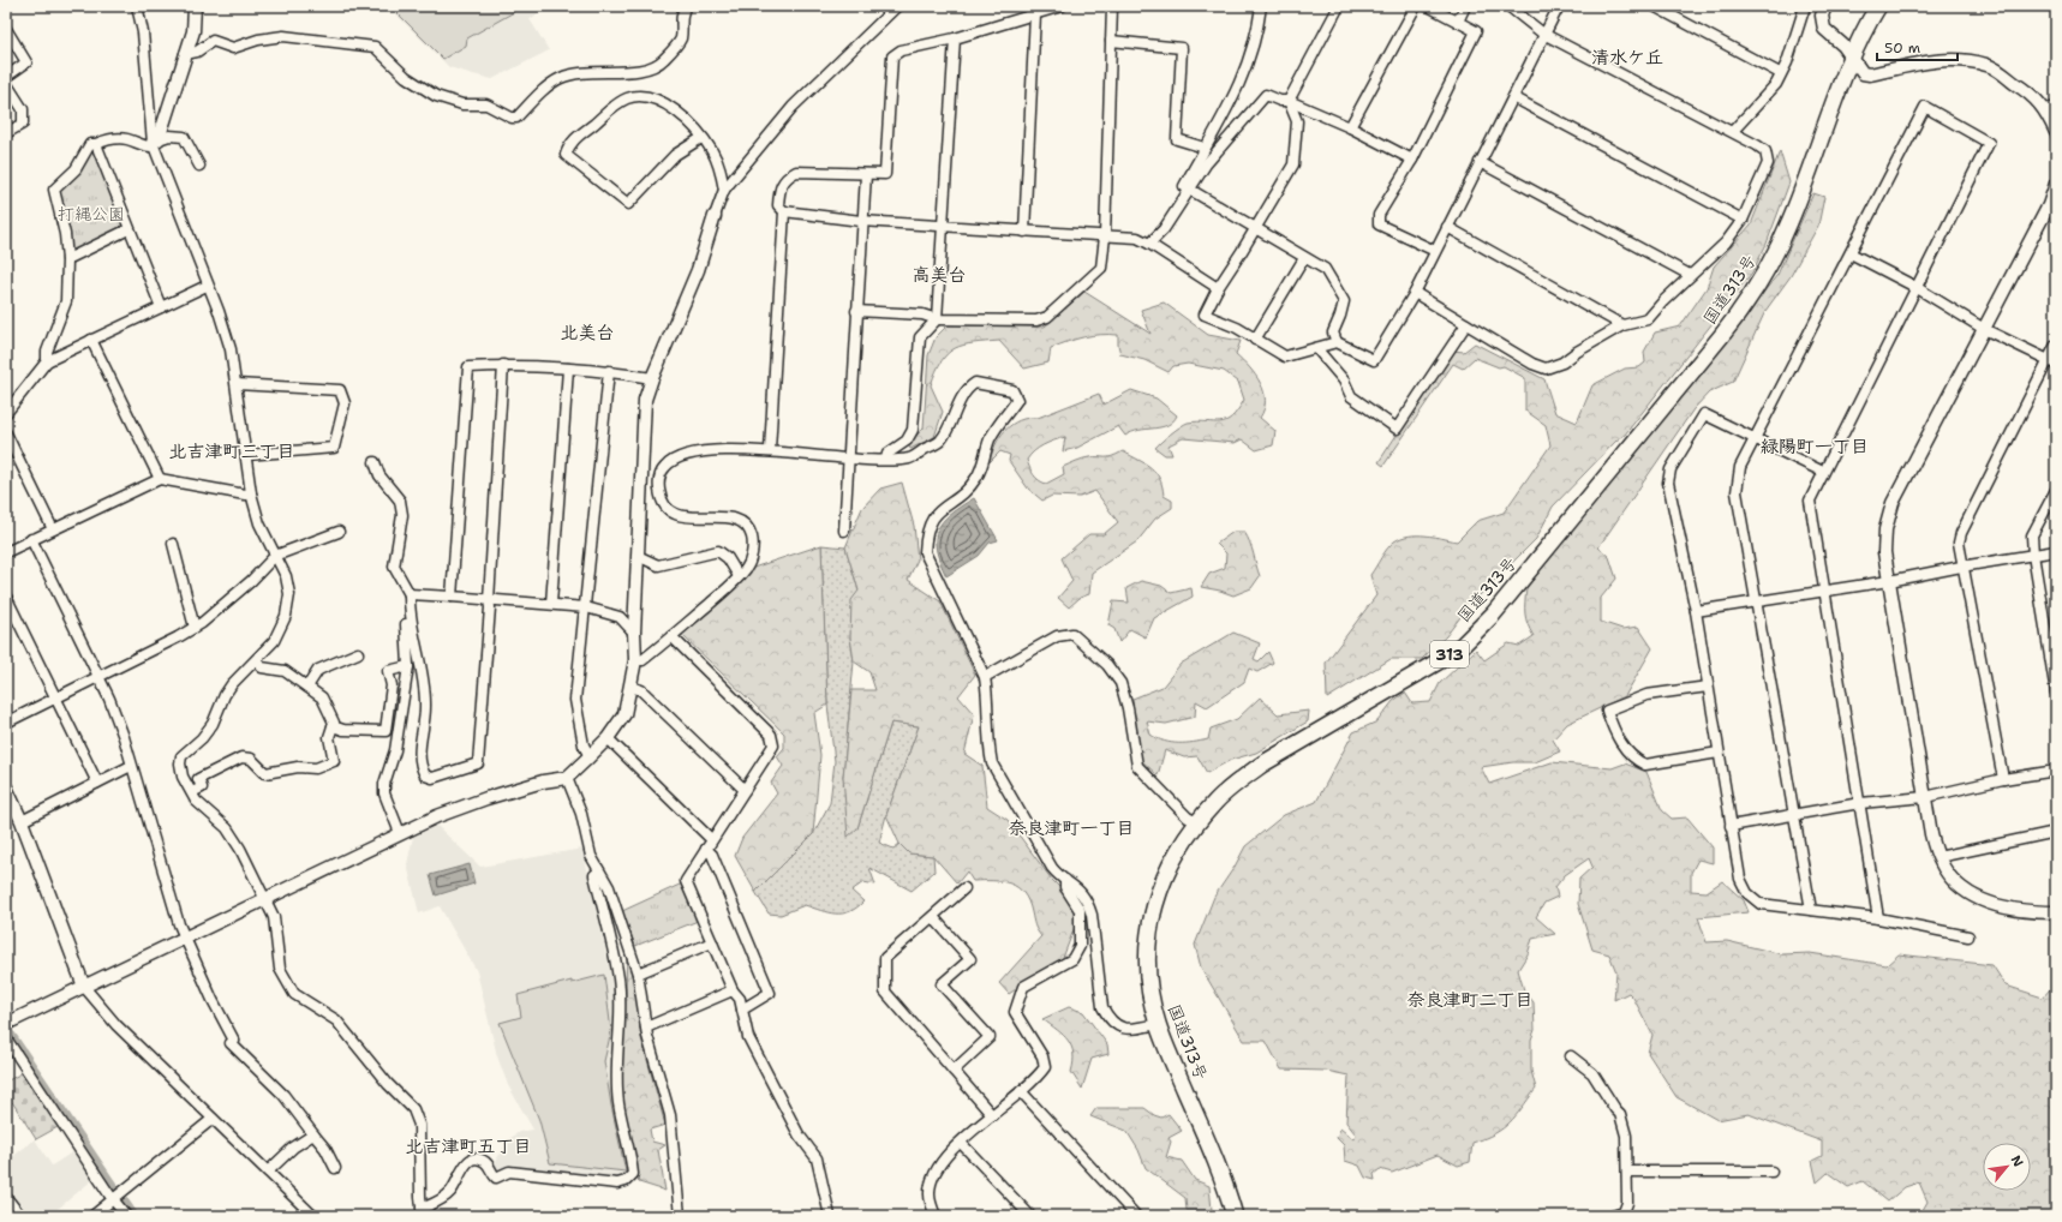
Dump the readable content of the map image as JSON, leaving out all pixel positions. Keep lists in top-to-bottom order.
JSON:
{
  "streets": {
    "highway": ["国道313号", "313"]
  },
  "districts": [
    "清水ケ丘",
    "高美台",
    "北美台",
    "緑陽町一丁目",
    "北吉津町三丁目",
    "奈良津町一丁目",
    "奈良津町二丁目",
    "北吉津町五丁目"
  ],
  "parks": ["打縄公園"],
  "scale_bar": "50 m",
  "north": "top right"
}
